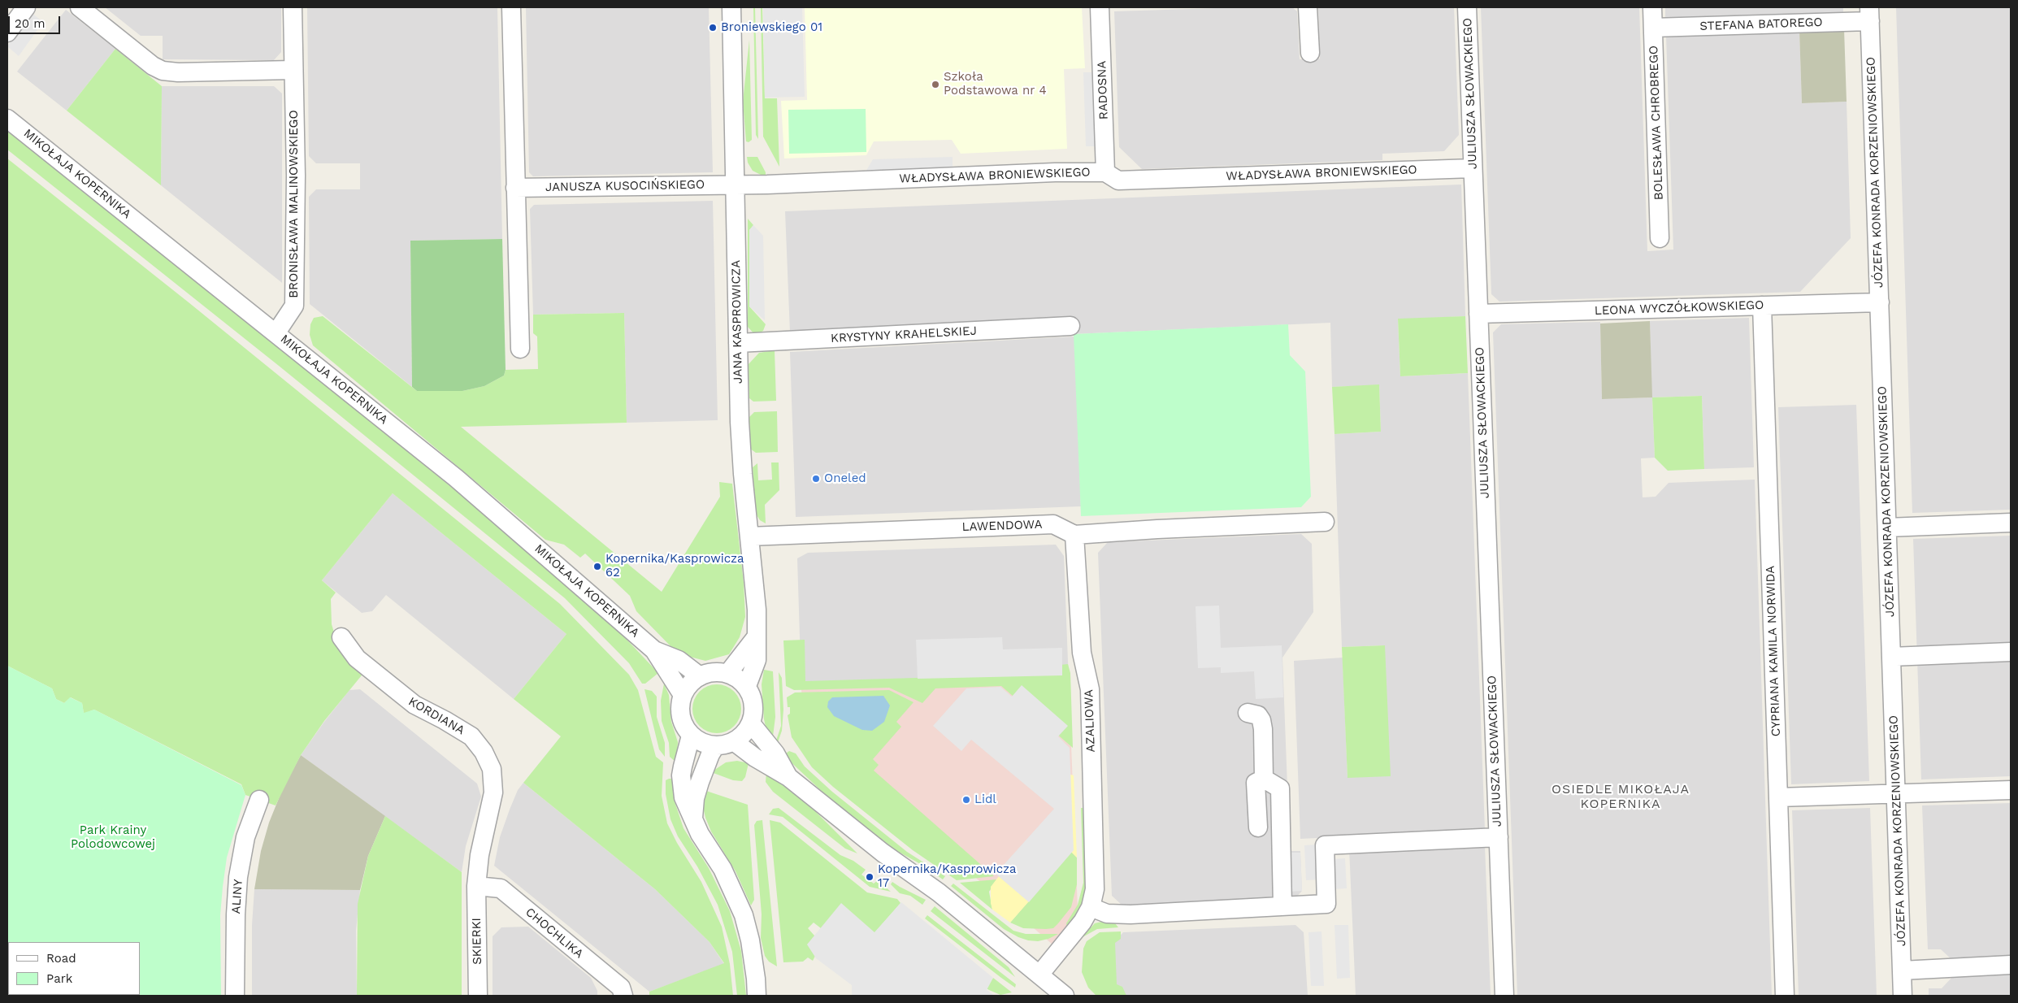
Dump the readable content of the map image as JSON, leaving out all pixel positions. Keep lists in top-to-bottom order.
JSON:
{
  "streets": {
    "street": [
      "STEFANA BATOREGO",
      "RADOSNA",
      "JULIUSZA SŁOWACKIEGO",
      "BOLESŁAWA CHROBREGO",
      "JÓZEFA KONRADA KORZENIOWSKIEGO",
      "WŁADYSŁAWA BRONIEWSKIEGO",
      "MIKOŁAJA KOPERNIKA",
      "JANUSZA KUSOCIŃSKIEGO",
      "BRONISŁAWA MALINOWSKIEGO",
      "LEONA WYCZÓŁKOWSKIEGO",
      "JANA KASPROWICZA",
      "KRYSTYNY KRAHELSKIEJ",
      "LAWENDOWA",
      "CYPRIANA KAMILA NORWIDA",
      "KORDIANA",
      "AZALIOWA",
      "ALINY",
      "CHOCHLIKA",
      "SKIERKI"
    ]
  },
  "crossings": [
    ["STEFANA BATOREGO", "BOLESŁAWA CHROBREGO"],
    ["STEFANA BATOREGO", "JÓZEFA KONRADA KORZENIOWSKIEGO"],
    ["RADOSNA", "WŁADYSŁAWA BRONIEWSKIEGO"],
    ["JULIUSZA SŁOWACKIEGO", "WŁADYSŁAWA BRONIEWSKIEGO"],
    ["JULIUSZA SŁOWACKIEGO", "LEONA WYCZÓŁKOWSKIEGO"],
    ["JÓZEFA KONRADA KORZENIOWSKIEGO", "LEONA WYCZÓŁKOWSKIEGO"],
    ["WŁADYSŁAWA BRONIEWSKIEGO", "JANUSZA KUSOCIŃSKIEGO"],
    ["WŁADYSŁAWA BRONIEWSKIEGO", "JANA KASPROWICZA"],
    ["MIKOŁAJA KOPERNIKA", "BRONISŁAWA MALINOWSKIEGO"],
    ["MIKOŁAJA KOPERNIKA", "JANA KASPROWICZA"],
    ["JANUSZA KUSOCIŃSKIEGO", "JANA KASPROWICZA"],
    ["LEONA WYCZÓŁKOWSKIEGO", "CYPRIANA KAMILA NORWIDA"],
    ["JANA KASPROWICZA", "KRYSTYNY KRAHELSKIEJ"],
    ["JANA KASPROWICZA", "LAWENDOWA"],
    ["LAWENDOWA", "AZALIOWA"],
    ["KORDIANA", "CHOCHLIKA"],
    ["KORDIANA", "SKIERKI"],
    ["CHOCHLIKA", "SKIERKI"]
  ],
  "districts": ["OSIEDLE MIKOŁAJA KOPERNIKA"],
  "parks": ["Park Krainy Polodowcowej"],
  "places": [
    "Broniewskiego 01",
    "Szkoła Podstawowa nr 4",
    "Oneled",
    "Kopernika/Kasprowicza 62",
    "Lidl",
    "Kopernika/Kasprowicza 17"
  ],
  "legend": ["Road", "Park"],
  "scale_bar": "20 m"
}
